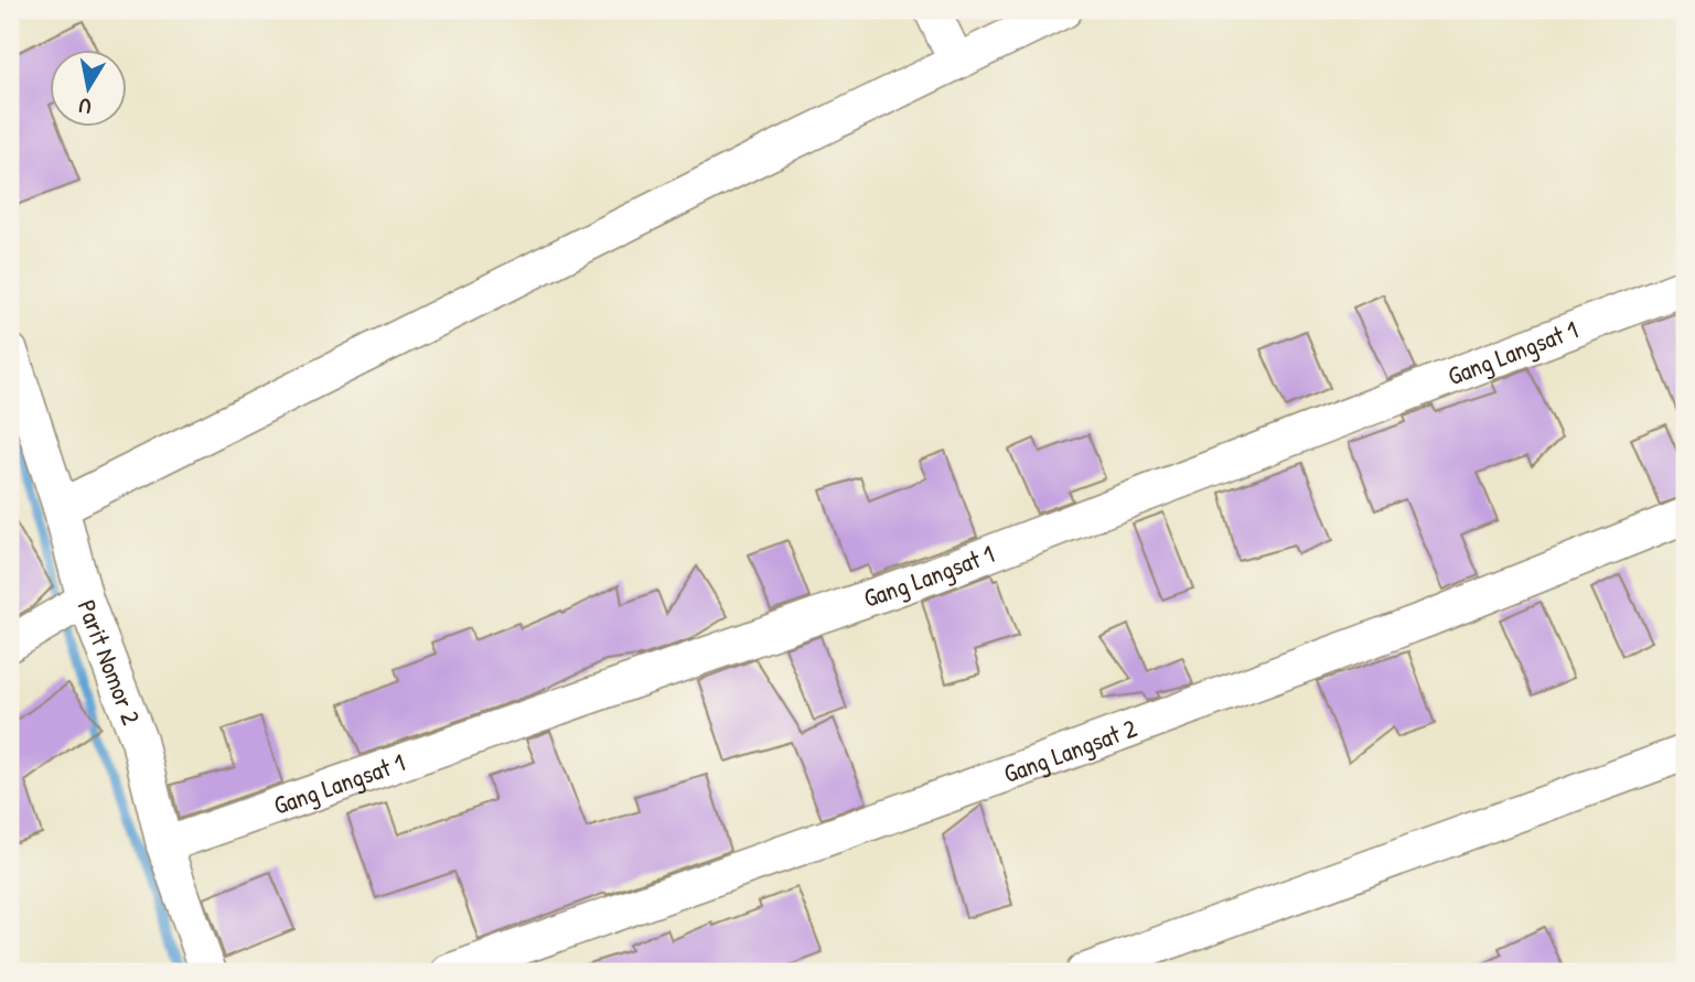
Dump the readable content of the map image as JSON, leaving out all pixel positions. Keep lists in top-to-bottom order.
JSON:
{
  "streets": {
    "street": ["Gang Langsat 1", "Parit Nomor 2", "Gang Langsat 2"]
  },
  "crossings": [
    ["Gang Langsat 1", "Parit Nomor 2"]
  ],
  "north": "bottom"
}
